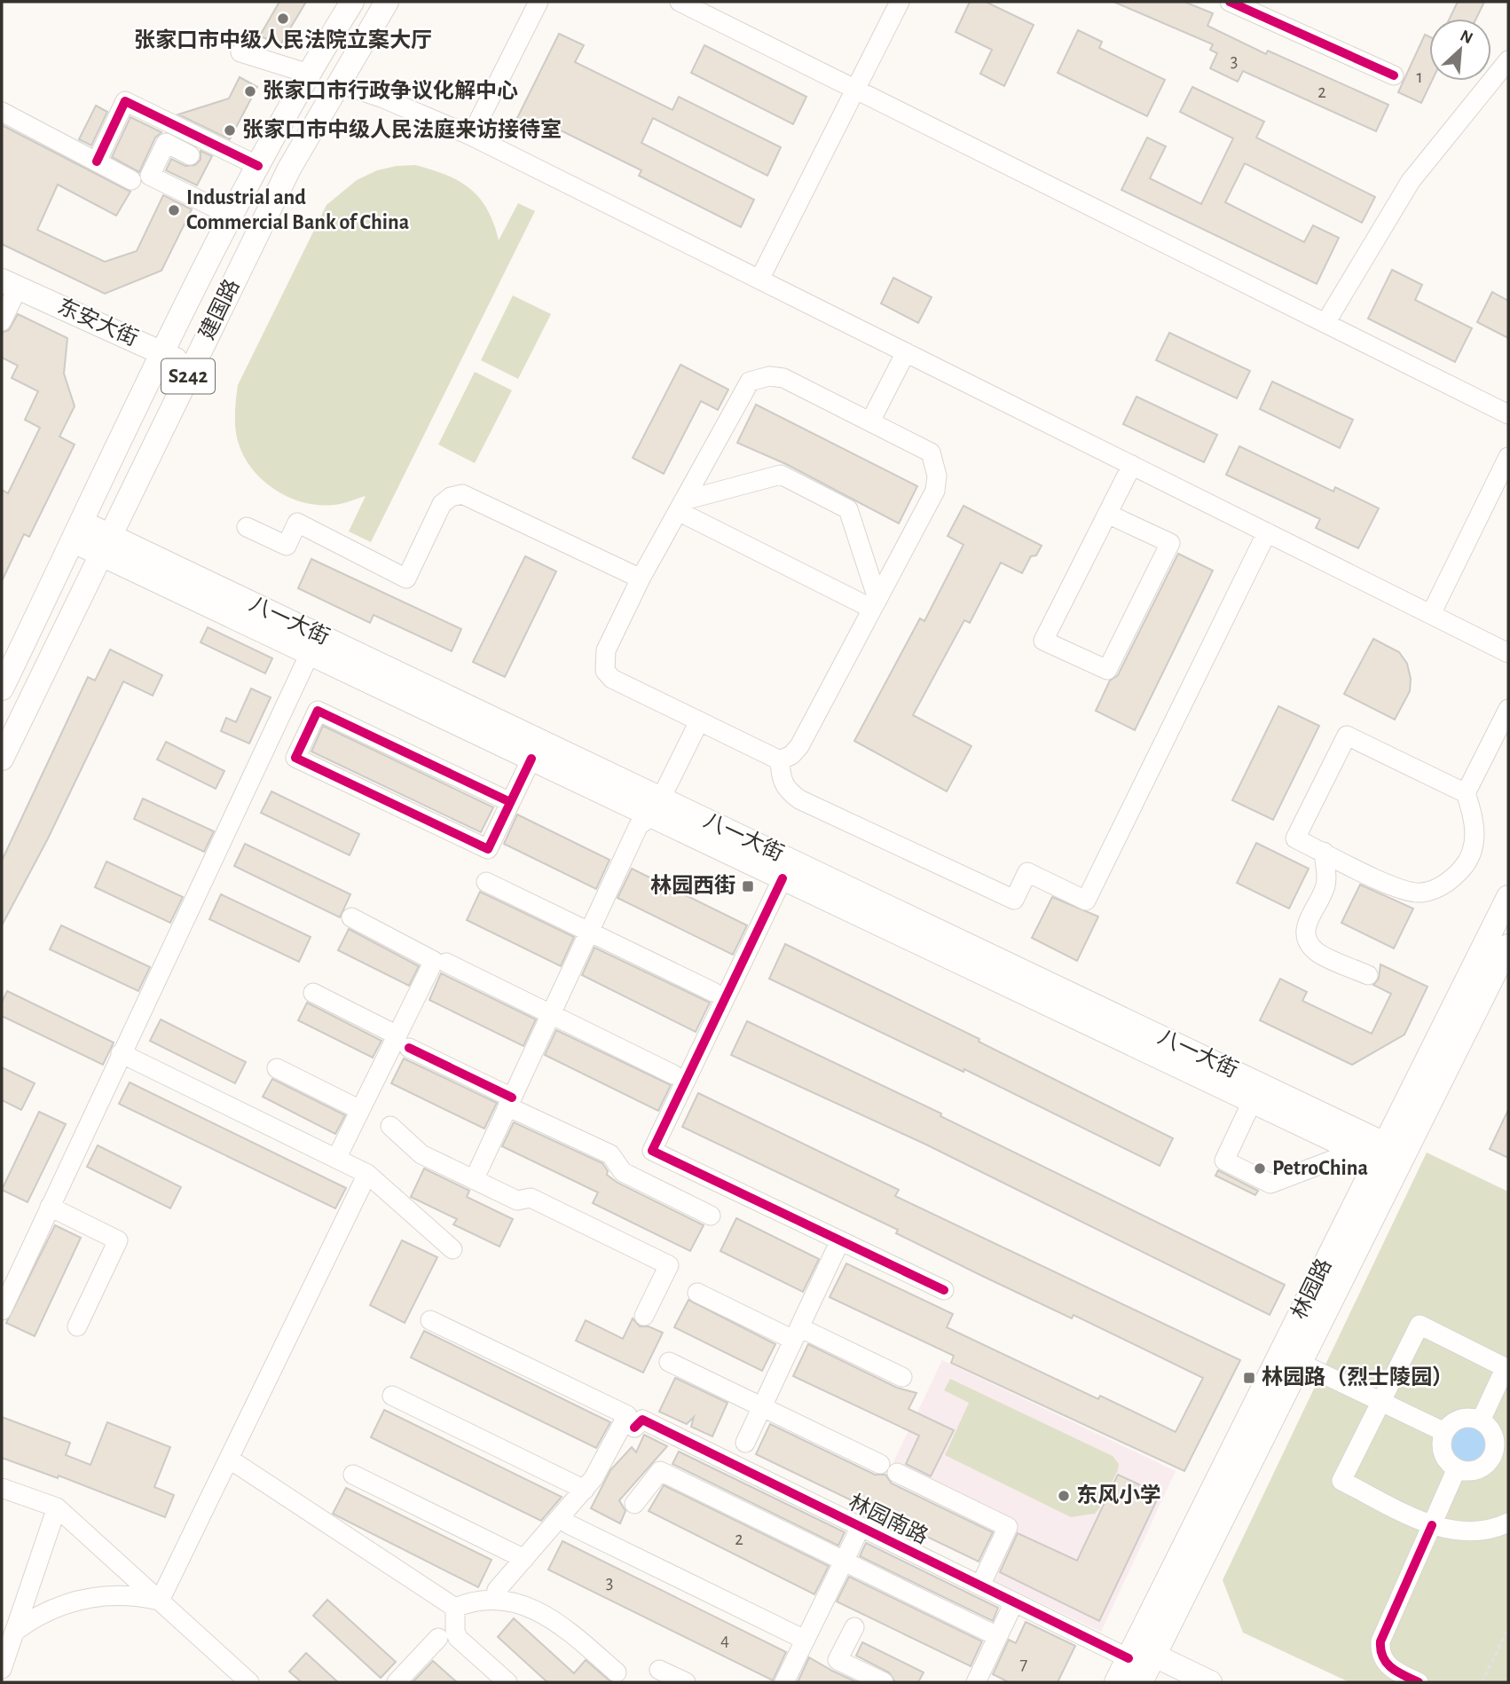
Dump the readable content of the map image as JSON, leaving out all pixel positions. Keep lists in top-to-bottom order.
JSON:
{
  "streets": {
    "main road": [
      "建国路",
      "东安大街",
      "S242",
      "八一大街",
      "林园路"
    ],
    "street": ["林园南路"]
  },
  "crossings": [
    ["建国路", "东安大街"],
    ["建国路", "八一大街"],
    ["八一大街", "林园路"],
    ["林园路", "林园南路"]
  ],
  "places": {
    "other": [
      "张家口市中级人民法院立案大厅",
      "张家口市行政争议化解中心",
      "张家口市中级人民法庭来访接待室",
      "Industrial and Commercial Bank of China",
      "PetroChina",
      "东风小学"
    ],
    "transit": ["林园西街", "林园路（烈士陵园）"]
  },
  "house_numbers": [
    "3",
    "1",
    "2",
    "2",
    "3",
    "4",
    "7"
  ],
  "north": "top right"
}
